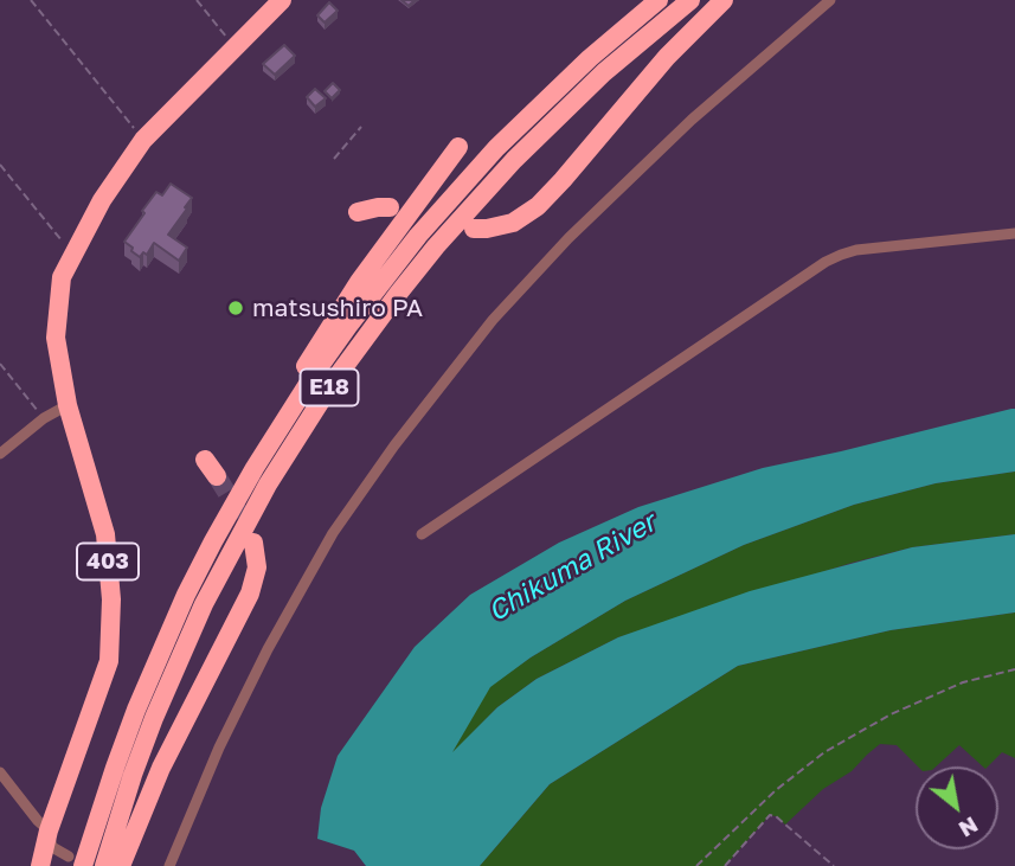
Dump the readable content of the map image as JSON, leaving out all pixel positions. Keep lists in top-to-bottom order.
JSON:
{
  "streets": {
    "highway": ["E18", "403"]
  },
  "water": ["Chikuma River"],
  "places": ["matsushiro PA"],
  "north": "bottom right"
}
